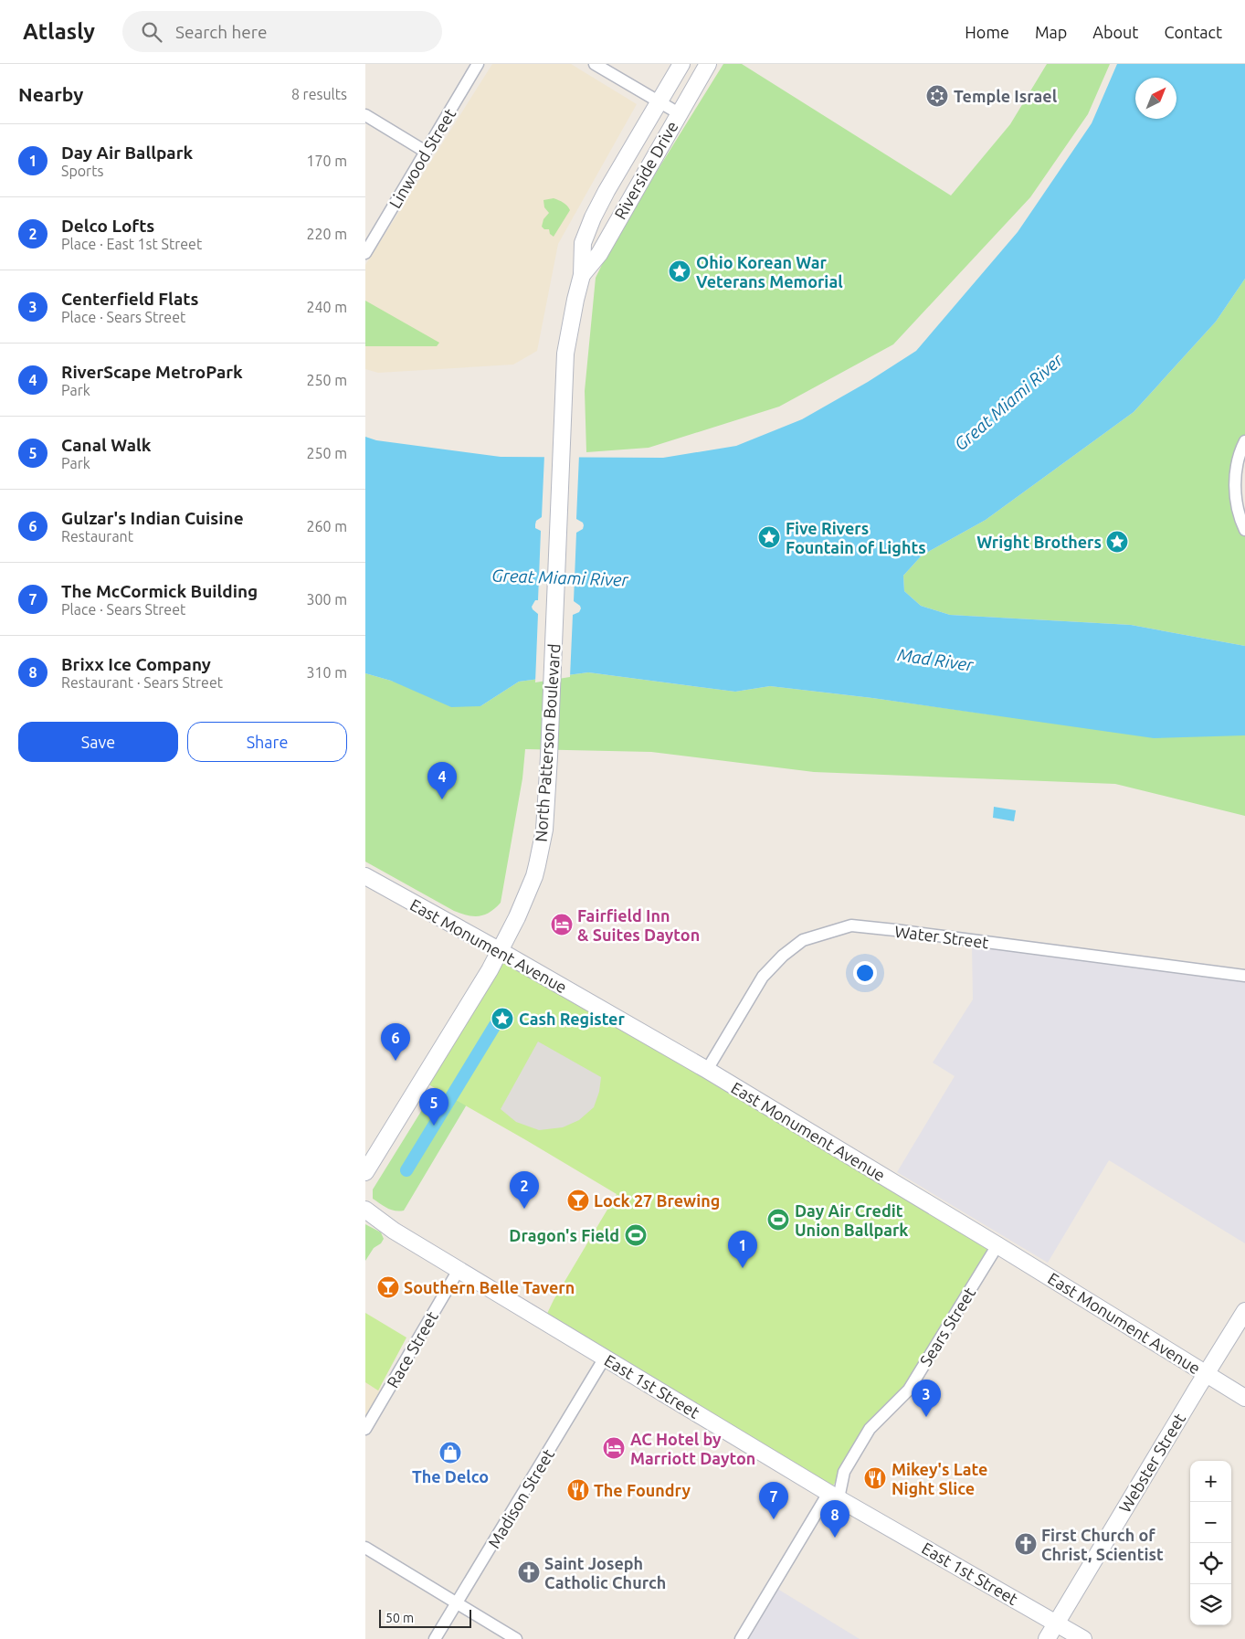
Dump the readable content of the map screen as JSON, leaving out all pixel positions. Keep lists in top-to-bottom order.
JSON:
{
  "streets": {
    "main road": [
      "Riverside Drive",
      "North Patterson Boulevard",
      "East Monument Avenue",
      "East 1st Street",
      "Webster Street"
    ],
    "street": [
      "Linwood Street",
      "Water Street",
      "Sears Street",
      "Race Street",
      "Madison Street"
    ]
  },
  "crossings": [
    ["Riverside Drive", "North Patterson Boulevard"],
    ["North Patterson Boulevard", "East Monument Avenue"],
    ["Water Street", "East Monument Avenue"],
    ["East Monument Avenue", "Sears Street"],
    ["East Monument Avenue", "Webster Street"],
    ["Sears Street", "East 1st Street"],
    ["Race Street", "East 1st Street"],
    ["East 1st Street", "Webster Street"],
    ["East 1st Street", "Madison Street"]
  ],
  "water": ["Great Miami River", "Mad River"],
  "places": {
    "synagogue": ["Temple Israel"],
    "place": [
      "Ohio Korean War Veterans Memorial",
      "Five Rivers Fountain of Lights",
      "Wright Brothers",
      "Cash Register"
    ],
    "hotel": ["Fairfield Inn & Suites Dayton", "AC Hotel by Marriott Dayton"],
    "bar": ["Lock 27 Brewing", "Southern Belle Tavern"],
    "sports": ["Day Air Credit Union Ballpark", "Dragon's Field"],
    "shop": ["The Delco"],
    "restaurant": ["Mikey's Late Night Slice", "The Foundry"],
    "church": ["First Church of Christ, Scientist", "Saint Joseph Catholic Church"]
  },
  "scale_bar": "50 m",
  "north": "top right",
  "page": {
    "header": "Atlasly",
    "search": "Search here",
    "nav": [
      "Home",
      "Map",
      "About",
      "Contact"
    ],
    "heading": ["Nearby", "8 results"],
    "list": [
      {
        "mark": "1",
        "name": "Day Air Ballpark",
        "note": "Sports",
        "value": "170 m"
      },
      {
        "mark": "2",
        "name": "Delco Lofts",
        "note": "Place · East 1st Street",
        "value": "220 m"
      },
      {
        "mark": "3",
        "name": "Centerfield Flats",
        "note": "Place · Sears Street",
        "value": "240 m"
      },
      {
        "mark": "4",
        "name": "RiverScape MetroPark",
        "note": "Park",
        "value": "250 m"
      },
      {
        "mark": "5",
        "name": "Canal Walk",
        "note": "Park",
        "value": "250 m"
      },
      {
        "mark": "6",
        "name": "Gulzar's Indian Cuisine",
        "note": "Restaurant",
        "value": "260 m"
      },
      {
        "mark": "7",
        "name": "The McCormick Building",
        "note": "Place · Sears Street",
        "value": "300 m"
      },
      {
        "mark": "8",
        "name": "Brixx Ice Company",
        "note": "Restaurant · Sears Street",
        "value": "310 m"
      }
    ],
    "buttons": ["Save", "Share"],
    "pins": [
      "4",
      "6",
      "5",
      "2",
      "1",
      "3",
      "7",
      "8"
    ],
    "map_buttons": ["+", "−"],
    "scale": "50 m"
  }
}
